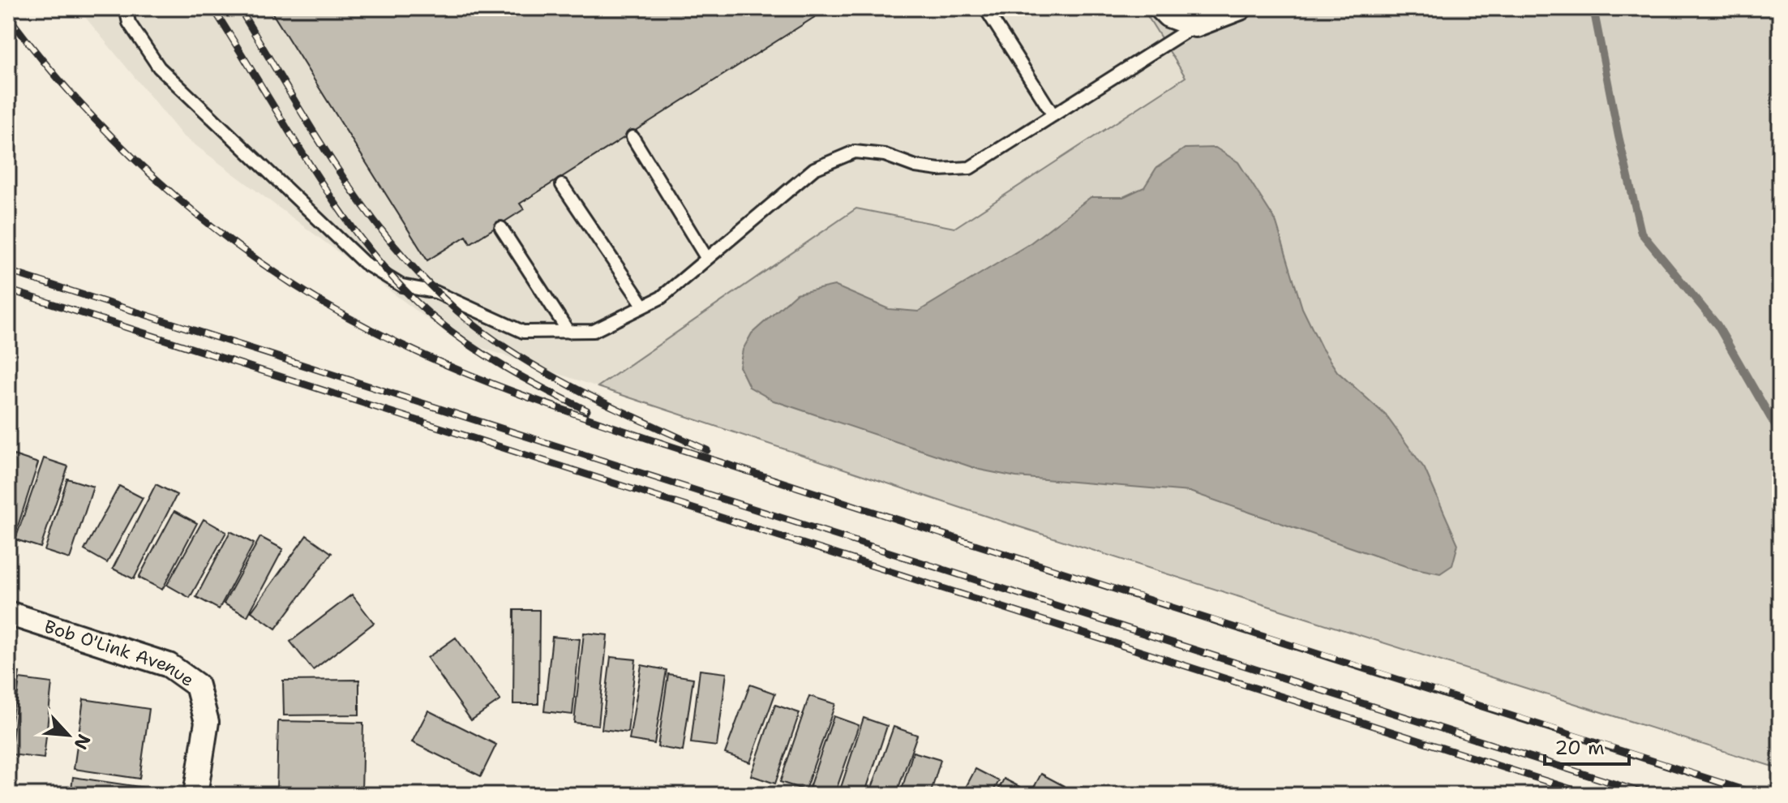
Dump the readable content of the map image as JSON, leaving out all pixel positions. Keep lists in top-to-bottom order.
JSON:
{
  "streets": {
    "street": ["Bob O'Link Avenue"]
  },
  "scale_bar": "20 m",
  "north": "bottom right"
}
